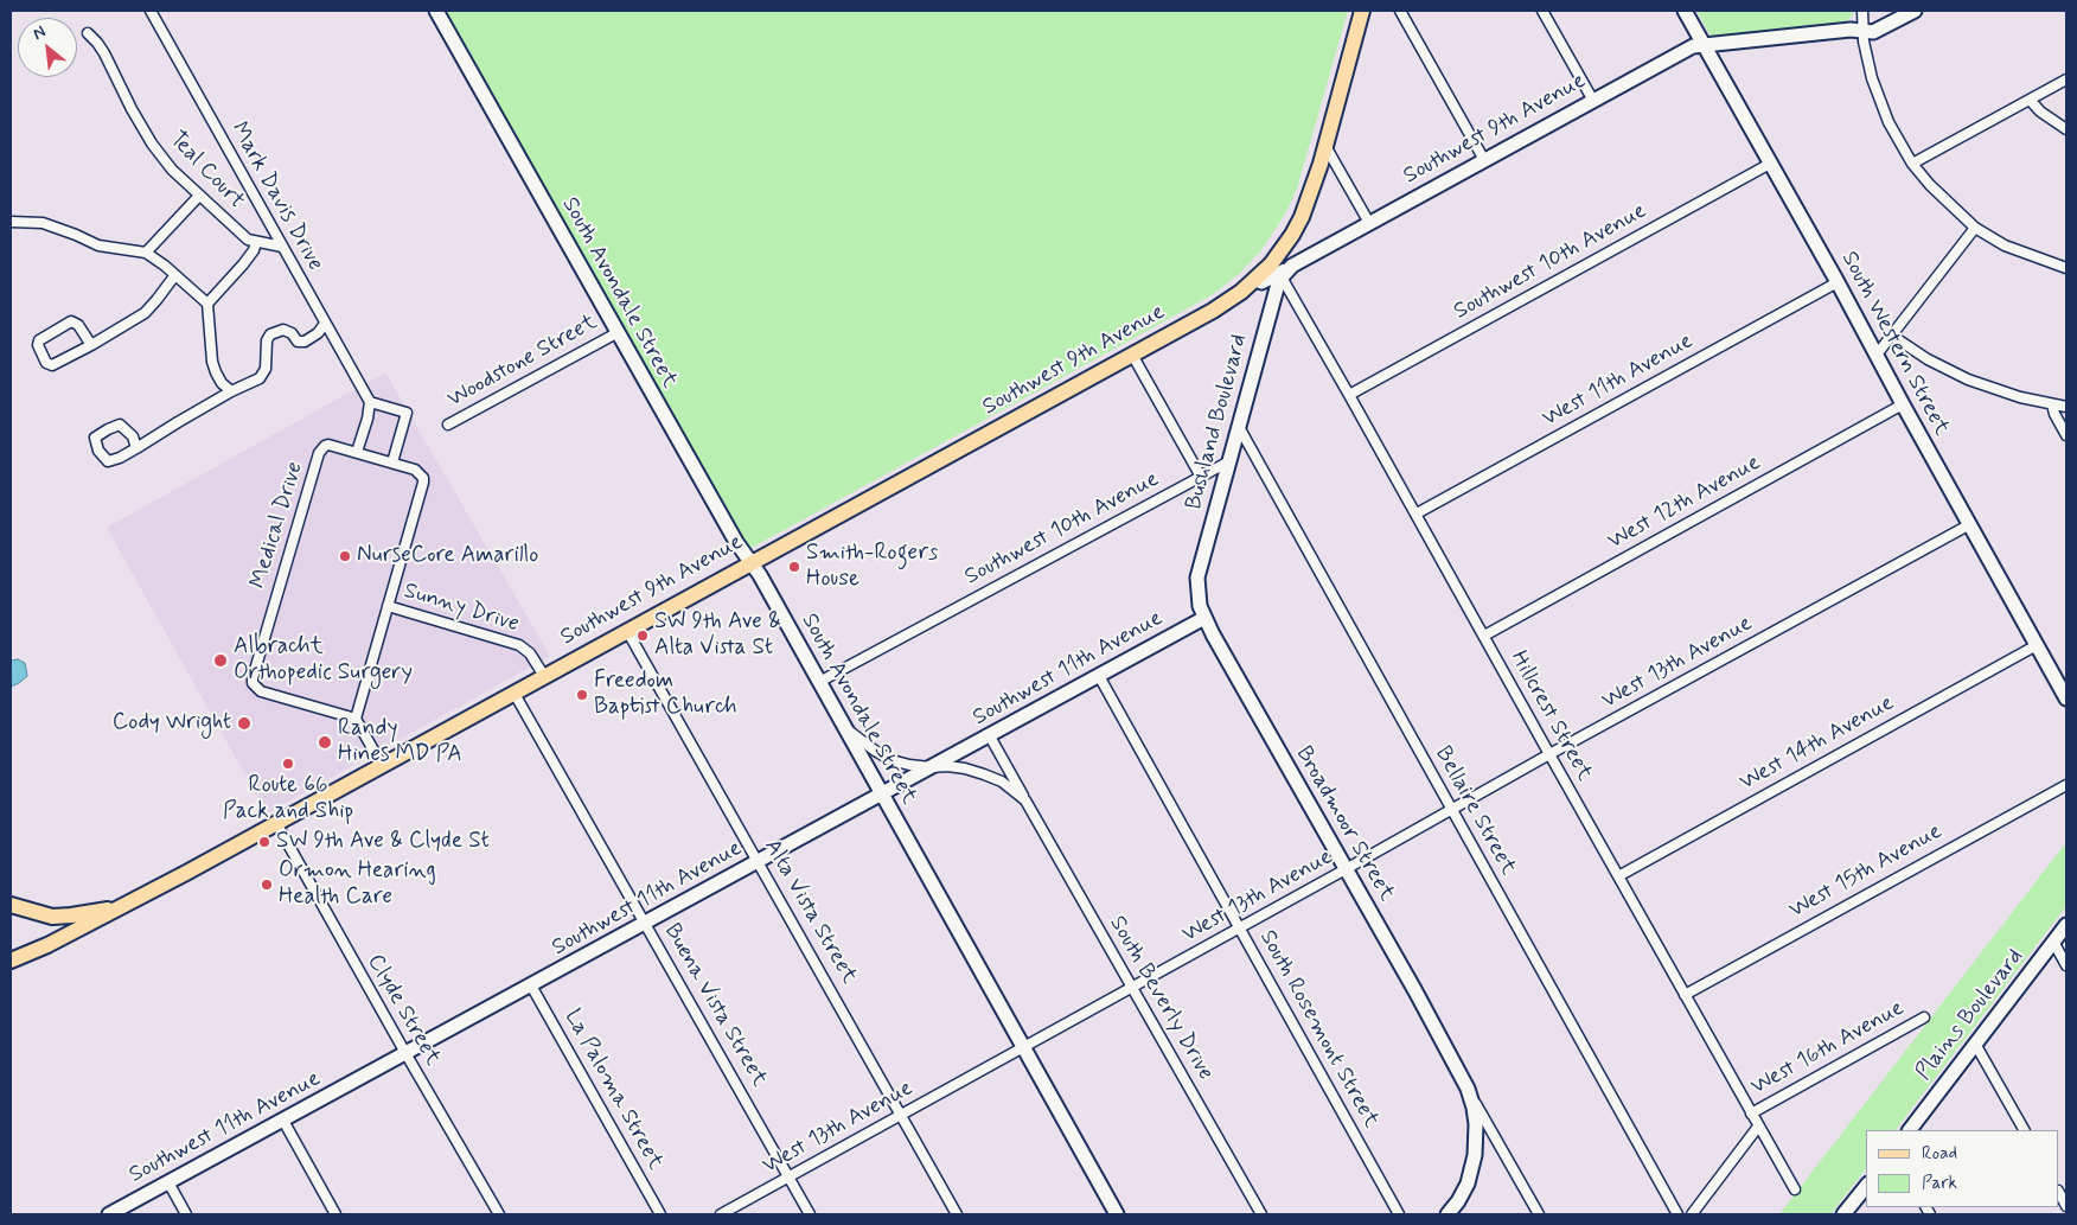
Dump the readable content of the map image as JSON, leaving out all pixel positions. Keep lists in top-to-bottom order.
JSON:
{
  "streets": {
    "main road": ["Southwest 9th Avenue", "Bushland Boulevard"],
    "street": [
      "Teal Court",
      "Mark Davis Drive",
      "Southwest 10th Avenue",
      "South Avondale Street",
      "South Western Street",
      "Woodstone Street",
      "West 11th Avenue",
      "West 12th Avenue",
      "Medical Drive",
      "Sunny Drive",
      "West 13th Avenue",
      "Southwest 11th Avenue",
      "Hillcrest Street",
      "West 14th Avenue",
      "Bellaire Street",
      "Broadmoor Street",
      "West 15th Avenue",
      "Alta Vista Street",
      "South Beverly Drive",
      "Buena Vista Street",
      "Clyde Street",
      "Plains Boulevard",
      "South Rosemont Street",
      "West 16th Avenue",
      "La Paloma Street"
    ]
  },
  "crossings": [
    ["Southwest 9th Avenue", "South Avondale Street"],
    ["Southwest 9th Avenue", "South Western Street"],
    ["Southwest 9th Avenue", "Bushland Boulevard"],
    ["Southwest 9th Avenue", "Sunny Drive"],
    ["Southwest 9th Avenue", "Hillcrest Street"],
    ["Southwest 9th Avenue", "Alta Vista Street"],
    ["Southwest 9th Avenue", "Buena Vista Street"],
    ["Southwest 9th Avenue", "Clyde Street"],
    ["Teal Court", "Mark Davis Drive"],
    ["Southwest 10th Avenue", "South Avondale Street"],
    ["Southwest 10th Avenue", "South Western Street"],
    ["Southwest 10th Avenue", "Bushland Boulevard"],
    ["Southwest 10th Avenue", "Hillcrest Street"],
    ["South Avondale Street", "Woodstone Street"],
    ["South Avondale Street", "West 13th Avenue"],
    ["South Avondale Street", "Southwest 11th Avenue"],
    ["South Avondale Street", "South Beverly Drive"],
    ["South Western Street", "West 11th Avenue"],
    ["South Western Street", "West 12th Avenue"],
    ["South Western Street", "West 13th Avenue"],
    ["South Western Street", "West 14th Avenue"],
    ["West 11th Avenue", "Hillcrest Street"],
    ["Bushland Boulevard", "Hillcrest Street"],
    ["Bushland Boulevard", "Bellaire Street"],
    ["Bushland Boulevard", "Broadmoor Street"],
    ["West 12th Avenue", "Hillcrest Street"],
    ["Medical Drive", "Sunny Drive"],
    ["West 13th Avenue", "Hillcrest Street"],
    ["West 13th Avenue", "Bellaire Street"],
    ["West 13th Avenue", "Broadmoor Street"],
    ["West 13th Avenue", "Alta Vista Street"],
    ["West 13th Avenue", "South Beverly Drive"],
    ["West 13th Avenue", "Buena Vista Street"],
    ["West 13th Avenue", "South Rosemont Street"],
    ["Southwest 11th Avenue", "Broadmoor Street"],
    ["Southwest 11th Avenue", "Alta Vista Street"],
    ["Southwest 11th Avenue", "South Beverly Drive"],
    ["Southwest 11th Avenue", "Buena Vista Street"],
    ["Southwest 11th Avenue", "Clyde Street"],
    ["Southwest 11th Avenue", "South Rosemont Street"],
    ["Southwest 11th Avenue", "La Paloma Street"],
    ["Hillcrest Street", "West 14th Avenue"],
    ["Hillcrest Street", "West 15th Avenue"],
    ["Hillcrest Street", "West 16th Avenue"]
  ],
  "places": [
    "NurseCore Amarillo",
    "Smith-Rogers House",
    "SW 9th Ave & Alta Vista St",
    "Albracht Orthopedic Surgery",
    "Freedom Baptist Church",
    "Cody Wright",
    "Randy Hines MD PA",
    "Route 66 Pack and Ship",
    "SW 9th Ave & Clyde St",
    "Ormon Hearing Health Care"
  ],
  "legend": ["Road", "Park"],
  "north": "top left"
}
